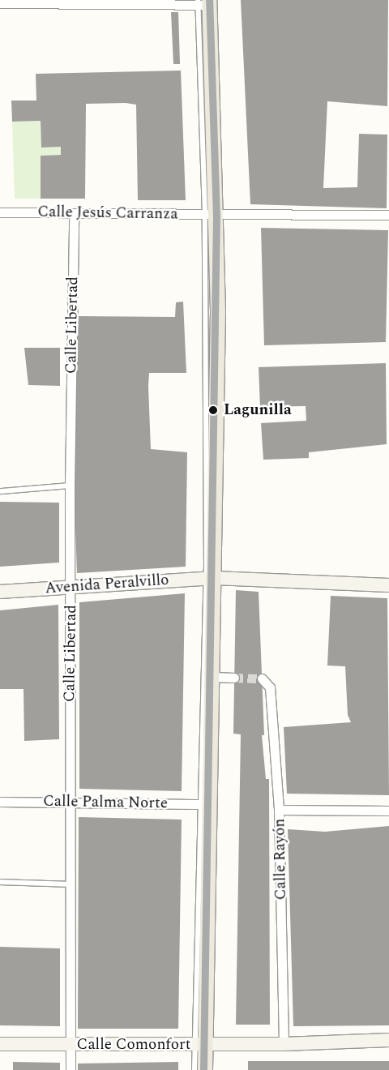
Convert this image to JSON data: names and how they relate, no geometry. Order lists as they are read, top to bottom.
{
  "streets": {
    "street": [
      "Calle Jesús Carranza",
      "Calle Libertad",
      "Avenida Peralvillo",
      "Calle Palma Norte",
      "Calle Rayón",
      "Calle Comonfort"
    ]
  },
  "crossings": [
    ["Calle Jesús Carranza", "Calle Libertad"],
    ["Calle Libertad", "Avenida Peralvillo"],
    ["Calle Libertad", "Calle Palma Norte"],
    ["Calle Libertad", "Calle Comonfort"],
    ["Calle Rayón", "Calle Comonfort"]
  ],
  "places": ["Lagunilla"]
}
